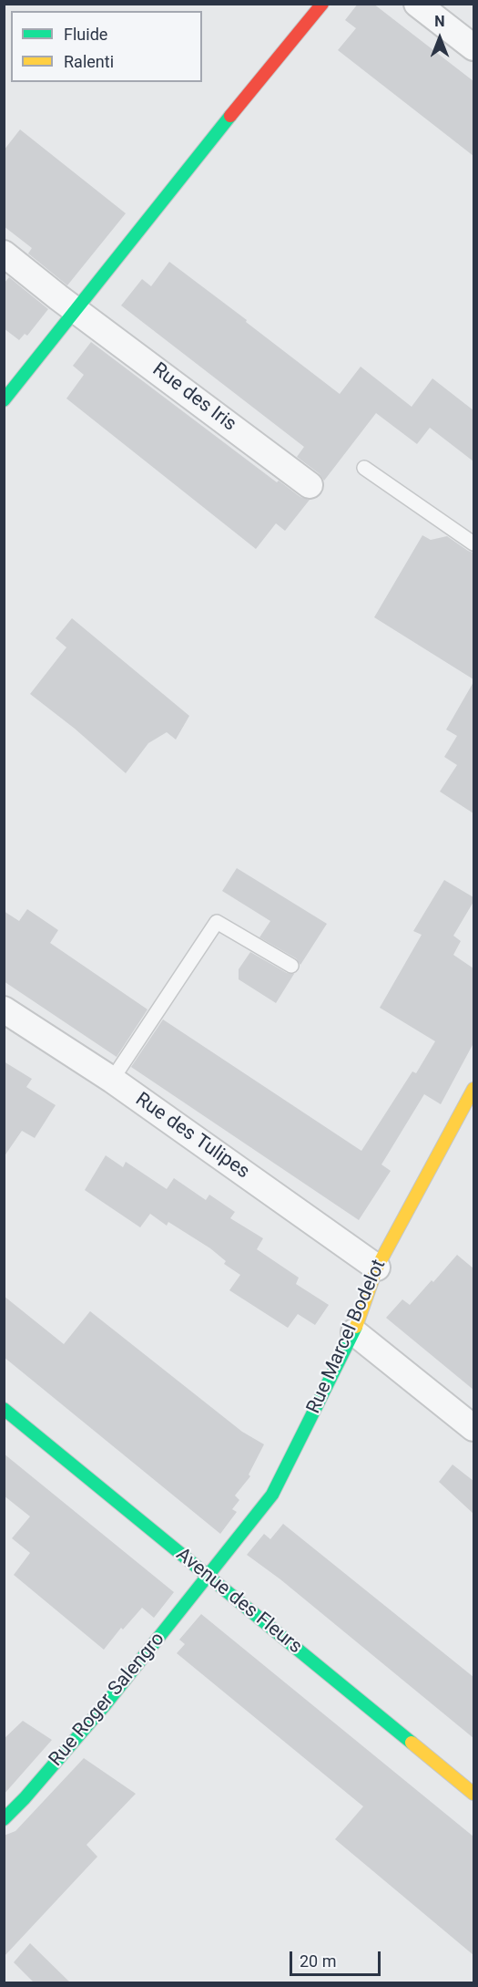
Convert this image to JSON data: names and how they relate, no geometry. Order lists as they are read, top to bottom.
{
  "streets": {
    "street": [
      "Rue des Iris",
      "Rue des Tulipes",
      "Rue Marcel Bodelot",
      "Avenue des Fleurs",
      "Rue Roger Salengro"
    ]
  },
  "crossings": [
    ["Rue des Tulipes", "Rue Marcel Bodelot"],
    ["Rue Marcel Bodelot", "Avenue des Fleurs"],
    ["Rue Marcel Bodelot", "Rue Roger Salengro"],
    ["Avenue des Fleurs", "Rue Roger Salengro"]
  ],
  "legend": ["Fluide", "Ralenti"],
  "scale_bar": "20 m",
  "north": "top"
}
